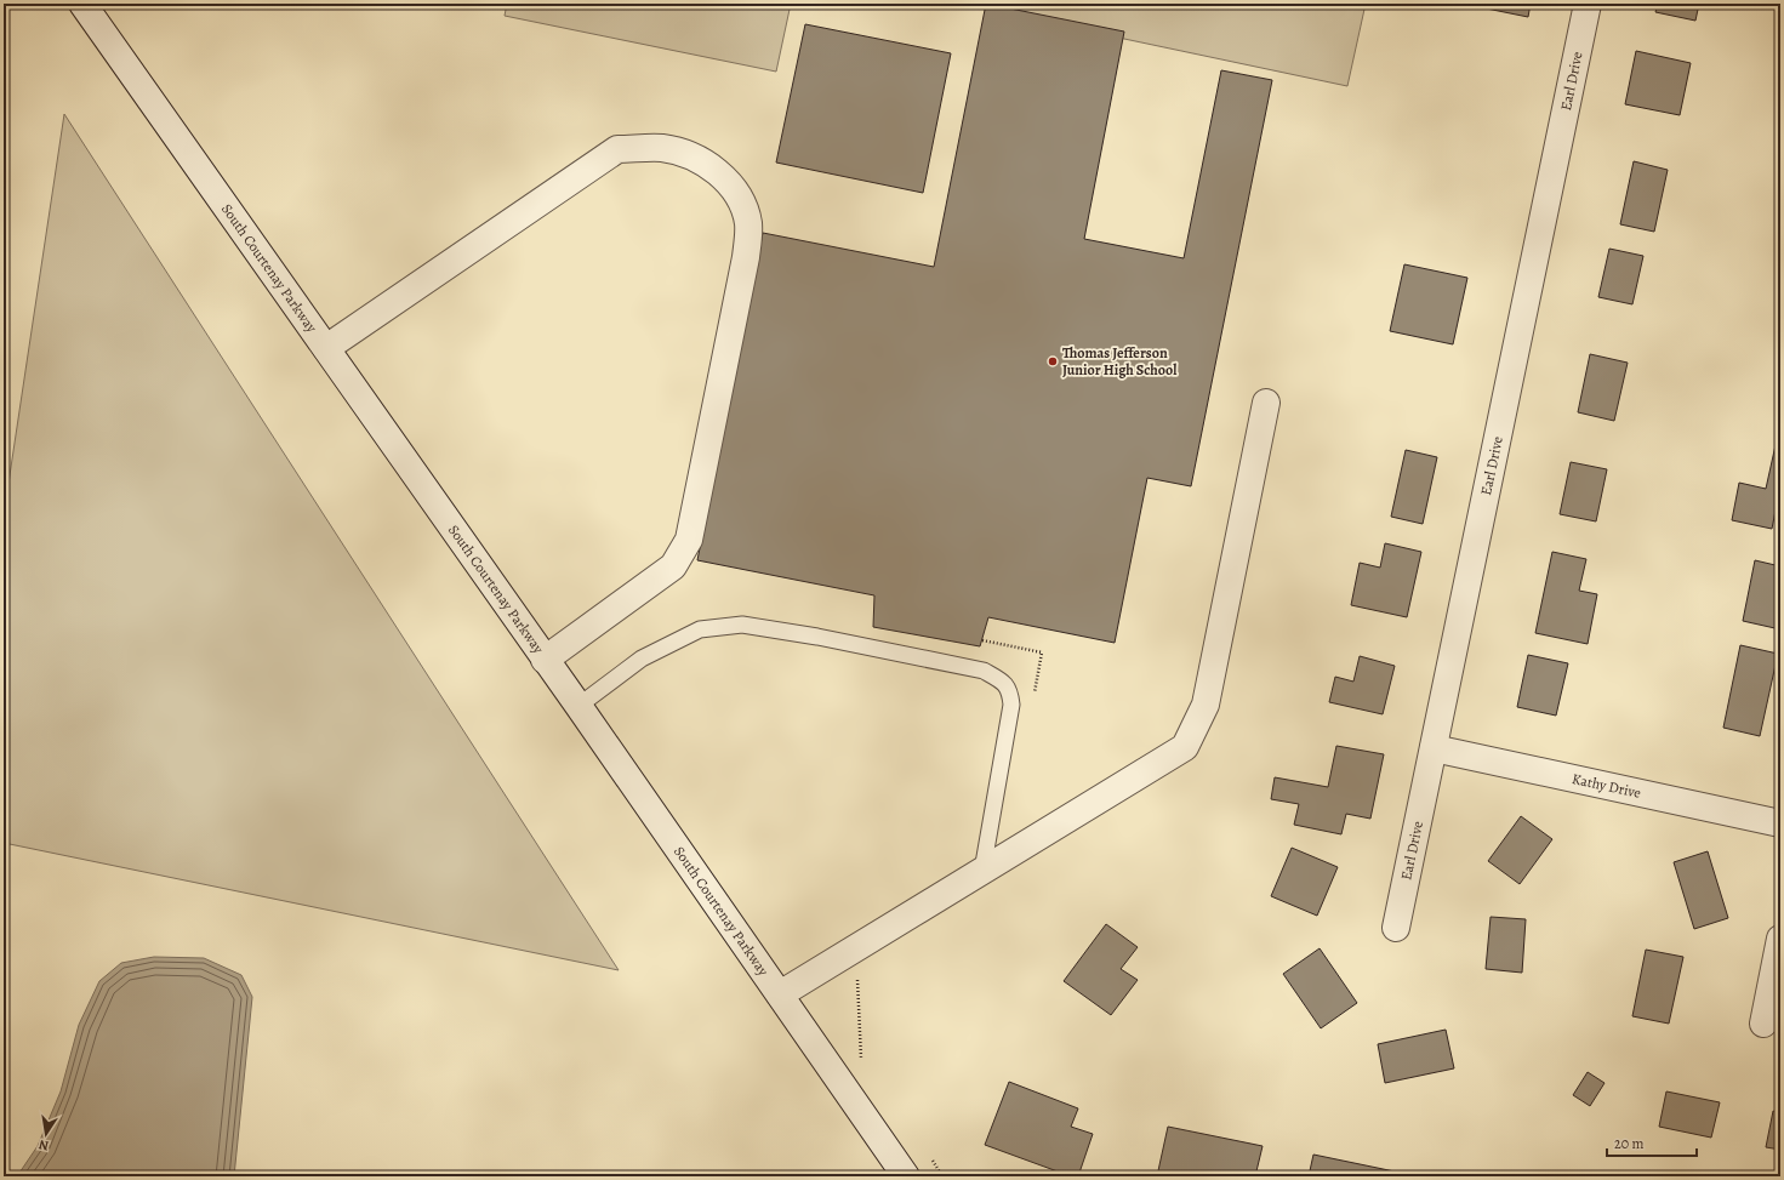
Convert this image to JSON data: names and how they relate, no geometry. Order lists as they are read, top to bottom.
{
  "streets": {
    "street": ["Earl Drive", "South Courtenay Parkway", "Kathy Drive"]
  },
  "crossings": [
    ["Earl Drive", "Kathy Drive"]
  ],
  "places": ["Thomas Jefferson Junior High School"],
  "scale_bar": "20 m",
  "north": "bottom"
}
